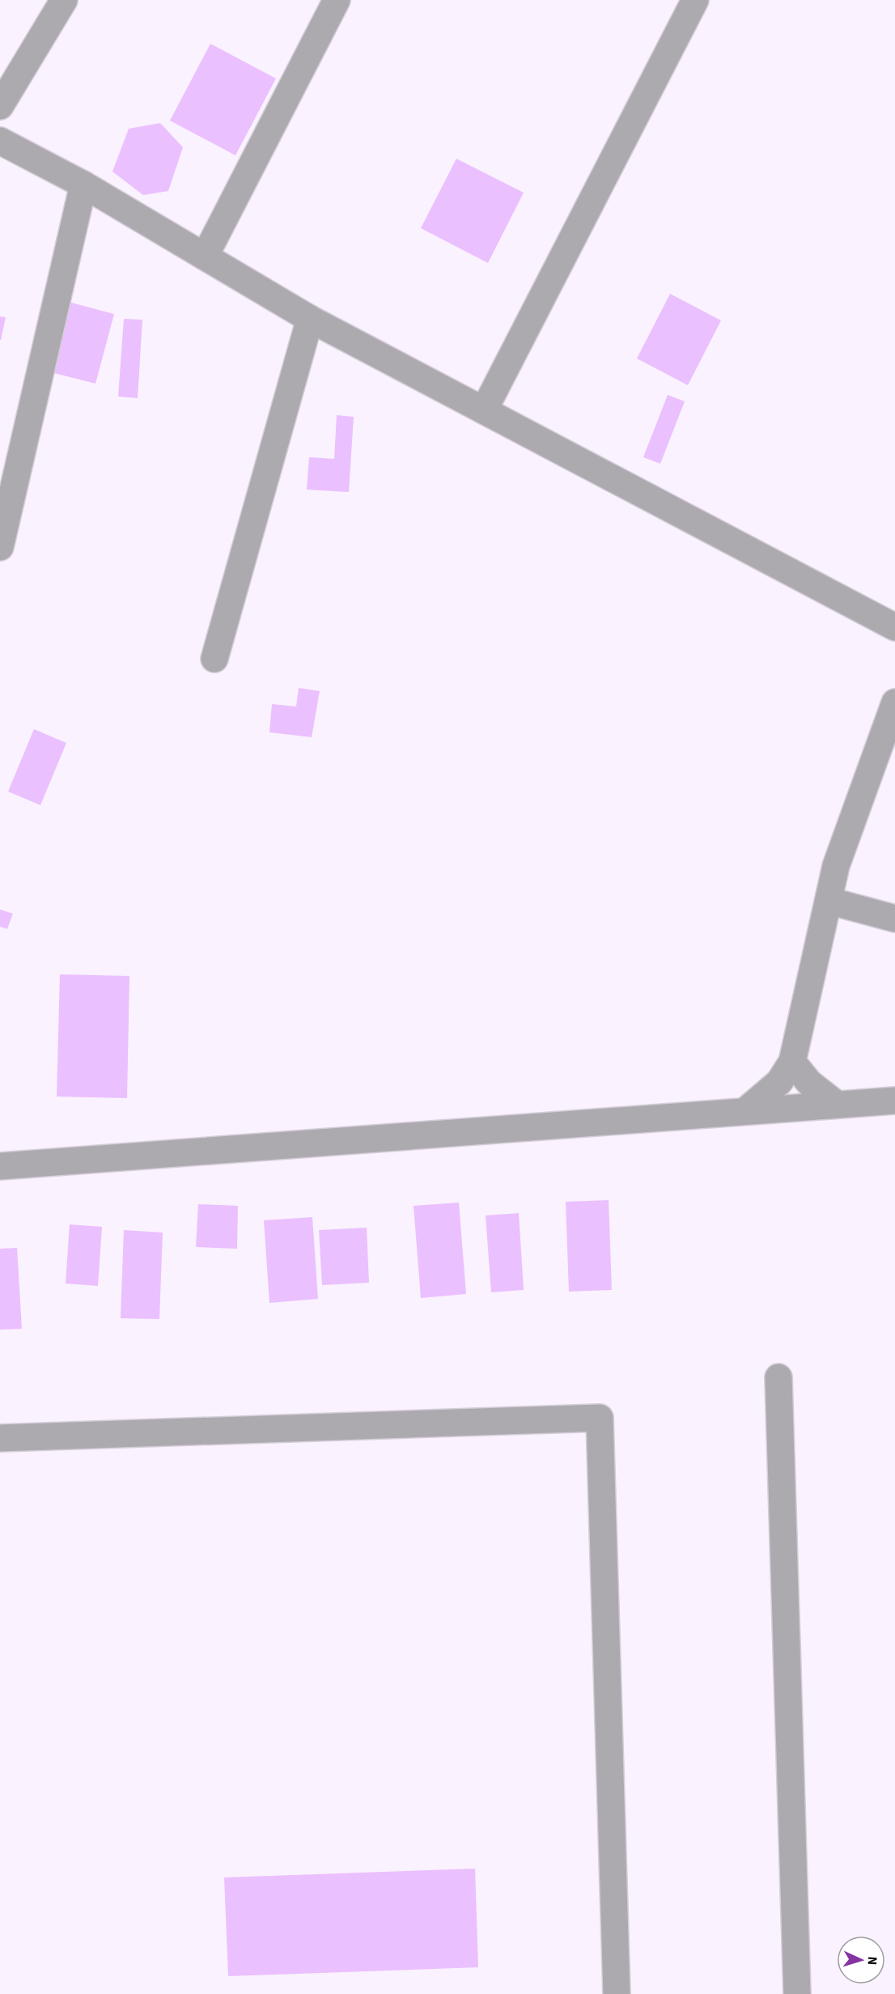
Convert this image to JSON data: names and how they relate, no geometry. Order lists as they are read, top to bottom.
{
  "north": "right"
}
